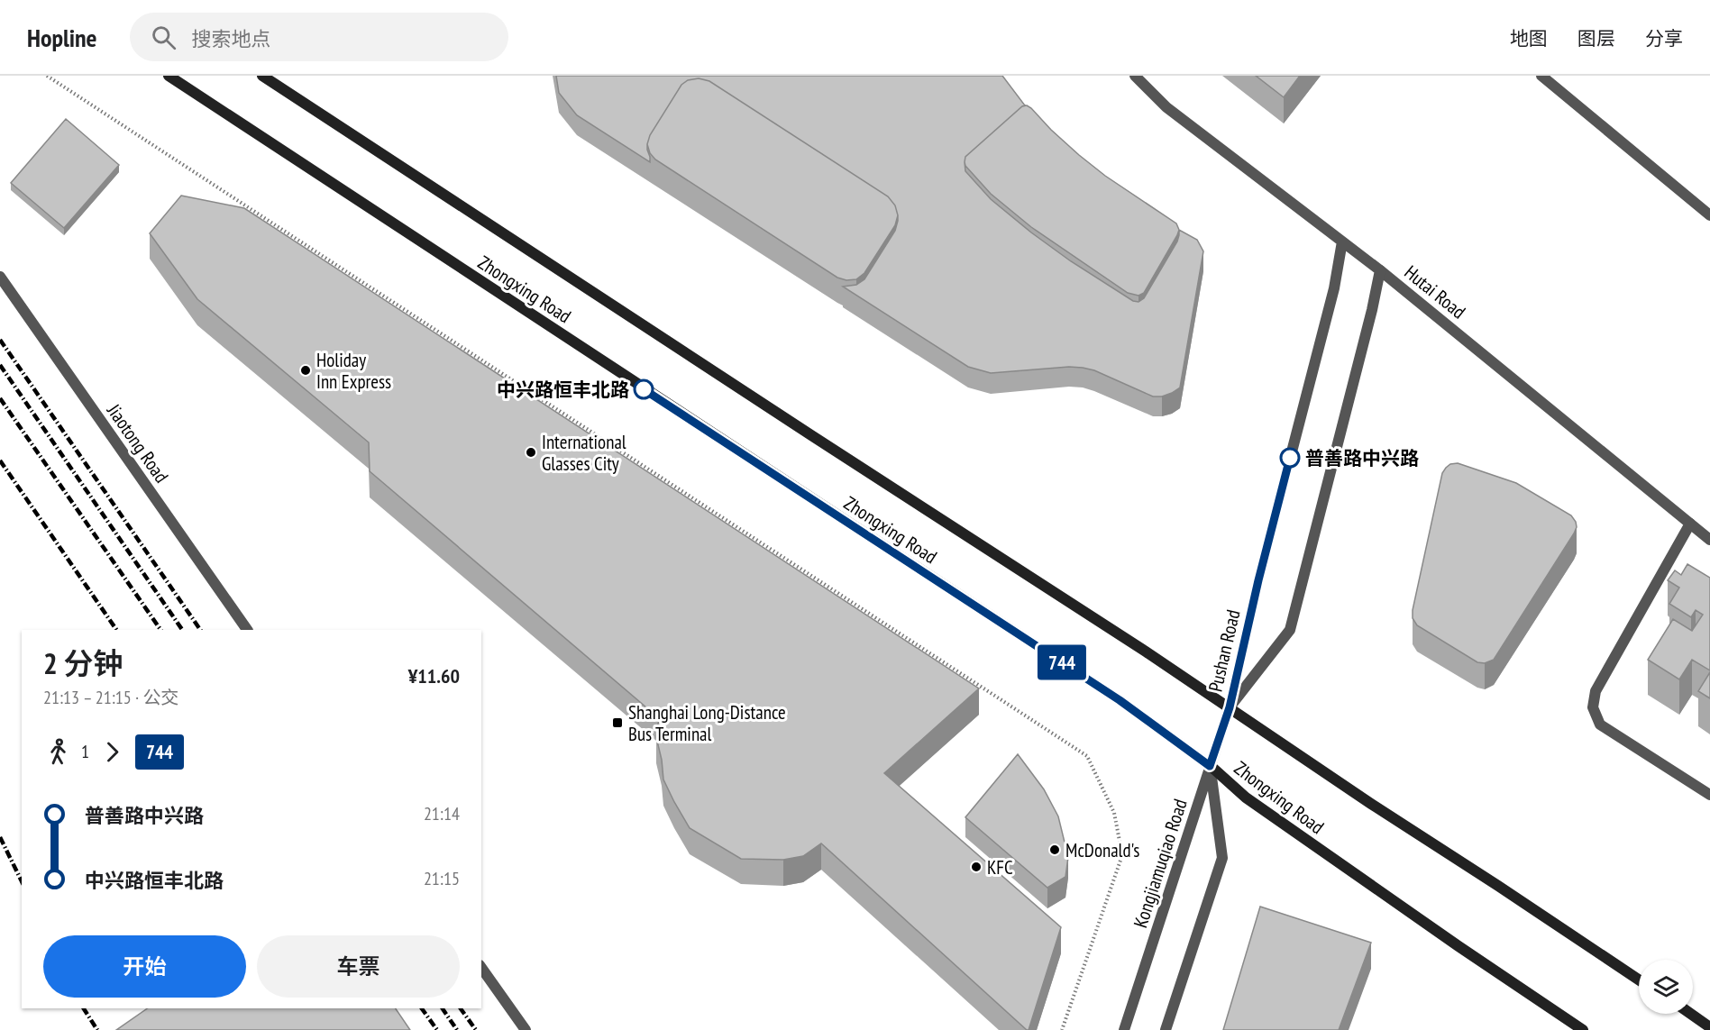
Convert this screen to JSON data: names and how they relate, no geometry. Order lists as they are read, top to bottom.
{
  "streets": {
    "main road": ["Zhongxing Road"],
    "street": [
      "Hutai Road",
      "Jiaotong Road",
      "Pushan Road",
      "Kongjiamuqiao Road"
    ]
  },
  "crossings": [
    ["Zhongxing Road", "Pushan Road"],
    ["Zhongxing Road", "Kongjiamuqiao Road"],
    ["Hutai Road", "Pushan Road"],
    ["Pushan Road", "Kongjiamuqiao Road"]
  ],
  "places": {
    "other": [
      "Holiday Inn Express",
      "中兴路恒丰北路",
      "International Glasses City",
      "普善路中兴路",
      "McDonald's",
      "KFC"
    ],
    "transit": ["Shanghai Long-Distance Bus Terminal"]
  },
  "lines": ["bus line 744"],
  "page": {
    "header": "Hopline",
    "search": "搜索地点",
    "nav": ["地图", "图层", "分享"],
    "on_map": "744",
    "heading": ["2 分钟", "21:13 – 21:15 · 公交", "¥11.60"],
    "legs": ["1", "744"],
    "list": [
      {
        "name": "普善路中兴路",
        "value": "21:14"
      },
      {
        "name": "中兴路恒丰北路",
        "value": "21:15"
      }
    ],
    "buttons": ["开始", "车票"]
  }
}
